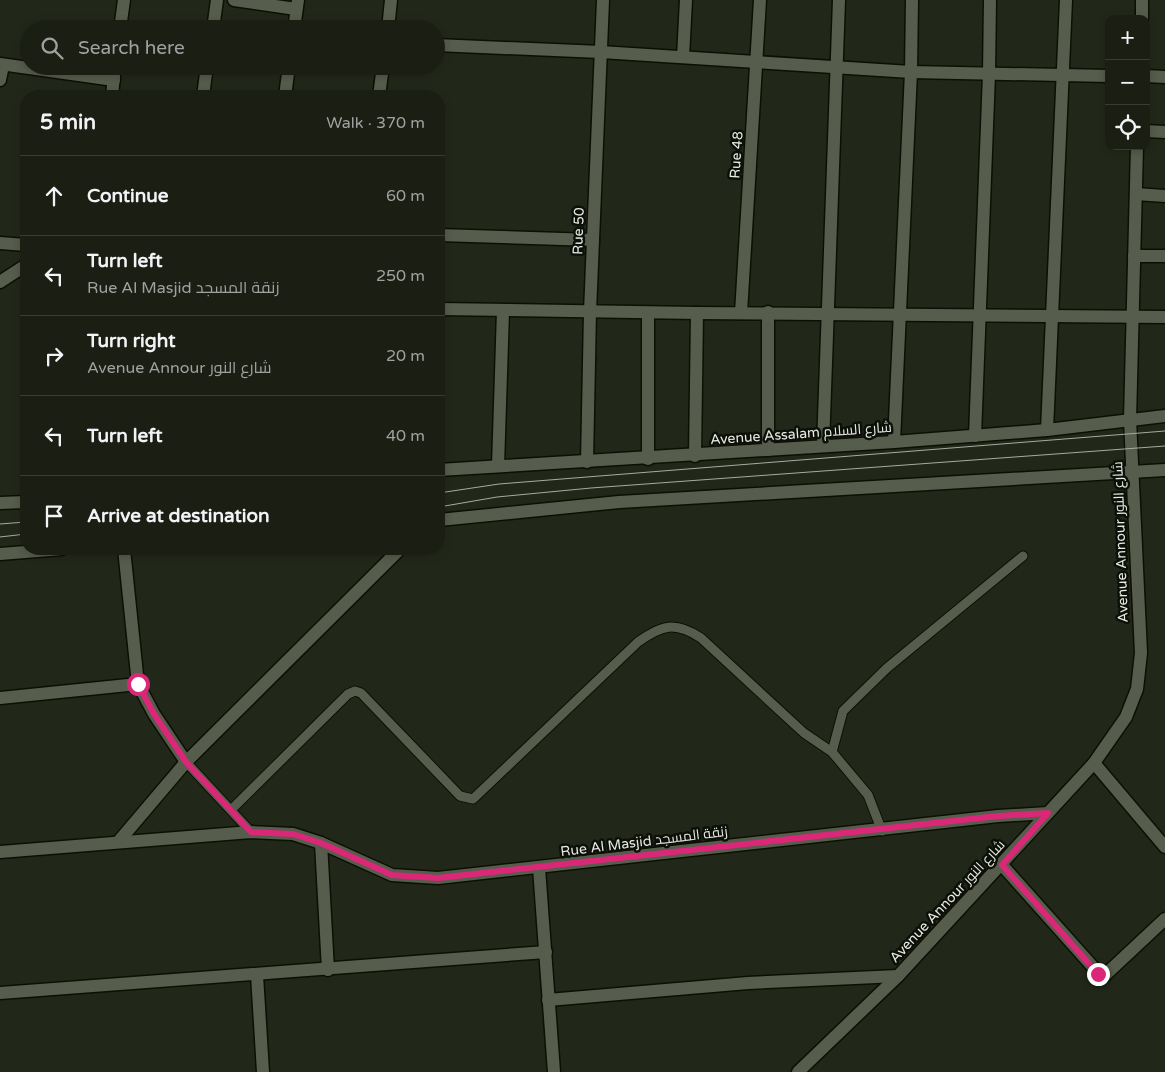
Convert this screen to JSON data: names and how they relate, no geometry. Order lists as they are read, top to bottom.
{
  "streets": {
    "street": [
      "Rue 48",
      "Rue 50",
      "Avenue Assalam شارع السلام",
      "Avenue Annour شارع النور",
      "Rue Al Masjid زنقة المسجد"
    ]
  },
  "crossings": [
    ["Rue 50", "Avenue Assalam شارع السلام"],
    ["Avenue Assalam شارع السلام", "Avenue Annour شارع النور"],
    ["Avenue Annour شارع النور", "Rue Al Masjid زنقة المسجد"]
  ],
  "page": {
    "map_buttons": ["+", "−"],
    "search": "Search here",
    "heading": ["5 min", "Walk · 370 m"],
    "list": [
      ["Continue", "60 m"],
      ["Turn left", "Rue Al Masjid زنقة المسجد", "250 m"],
      ["Turn right", "Avenue Annour شارع النور", "20 m"],
      ["Turn left", "40 m"],
      "Arrive at destination"
    ]
  }
}
